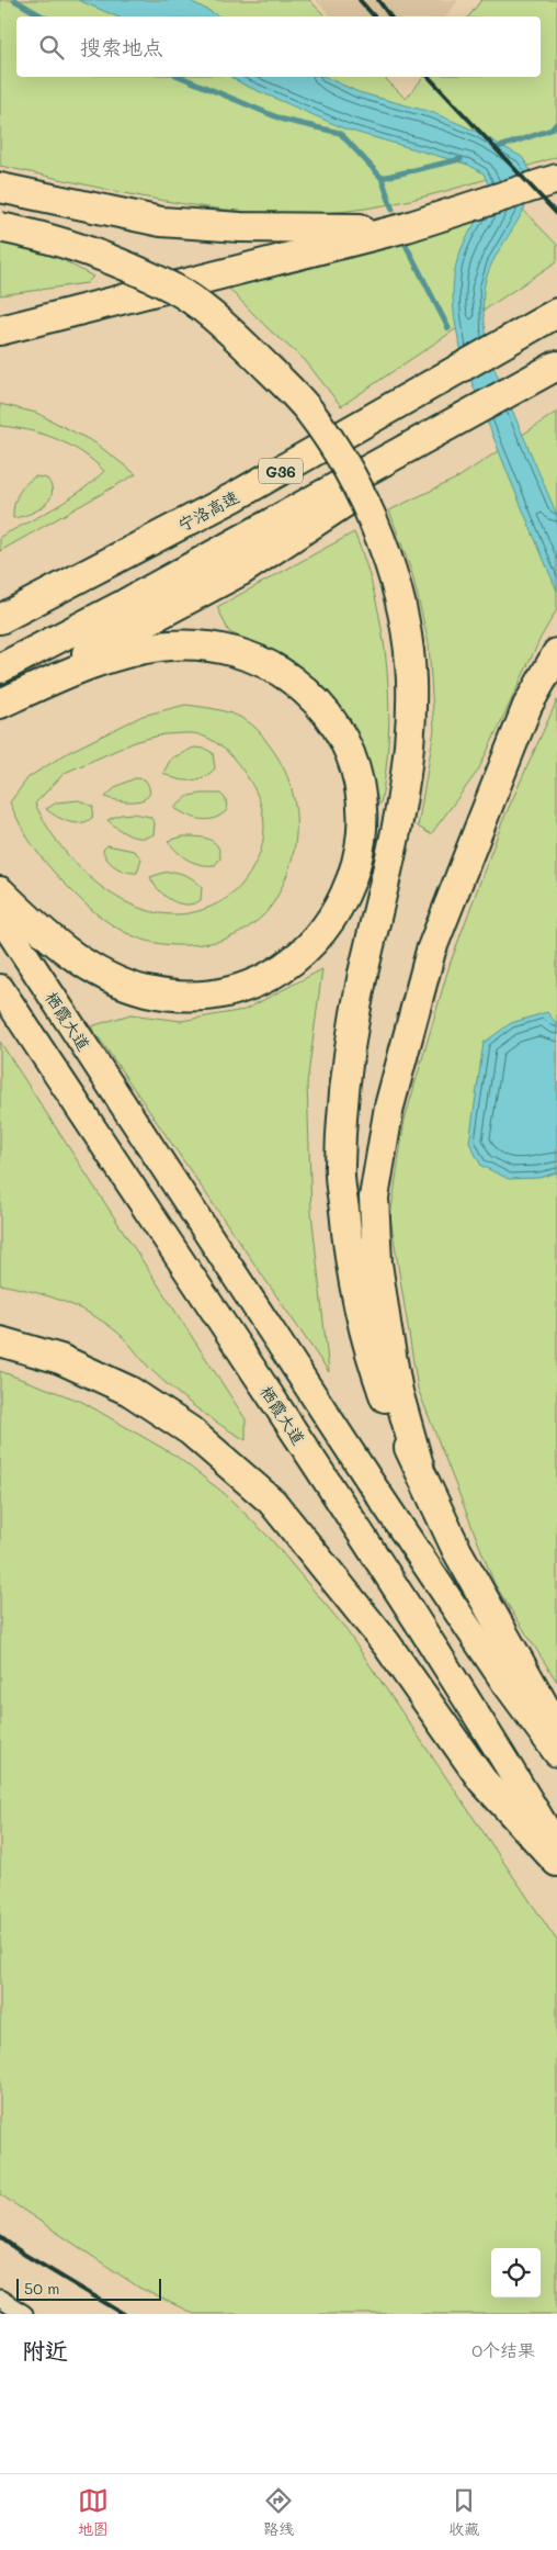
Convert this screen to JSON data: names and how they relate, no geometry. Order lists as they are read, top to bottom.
{
  "streets": {
    "highway": ["G36", "宁洛高速", "栖霞大道"]
  },
  "scale_bar": "50 m",
  "page": {
    "search": "搜索地点",
    "scale": "50 m",
    "heading": ["附近", "0个结果"],
    "nav": ["地图", "路线", "收藏"]
  }
}
